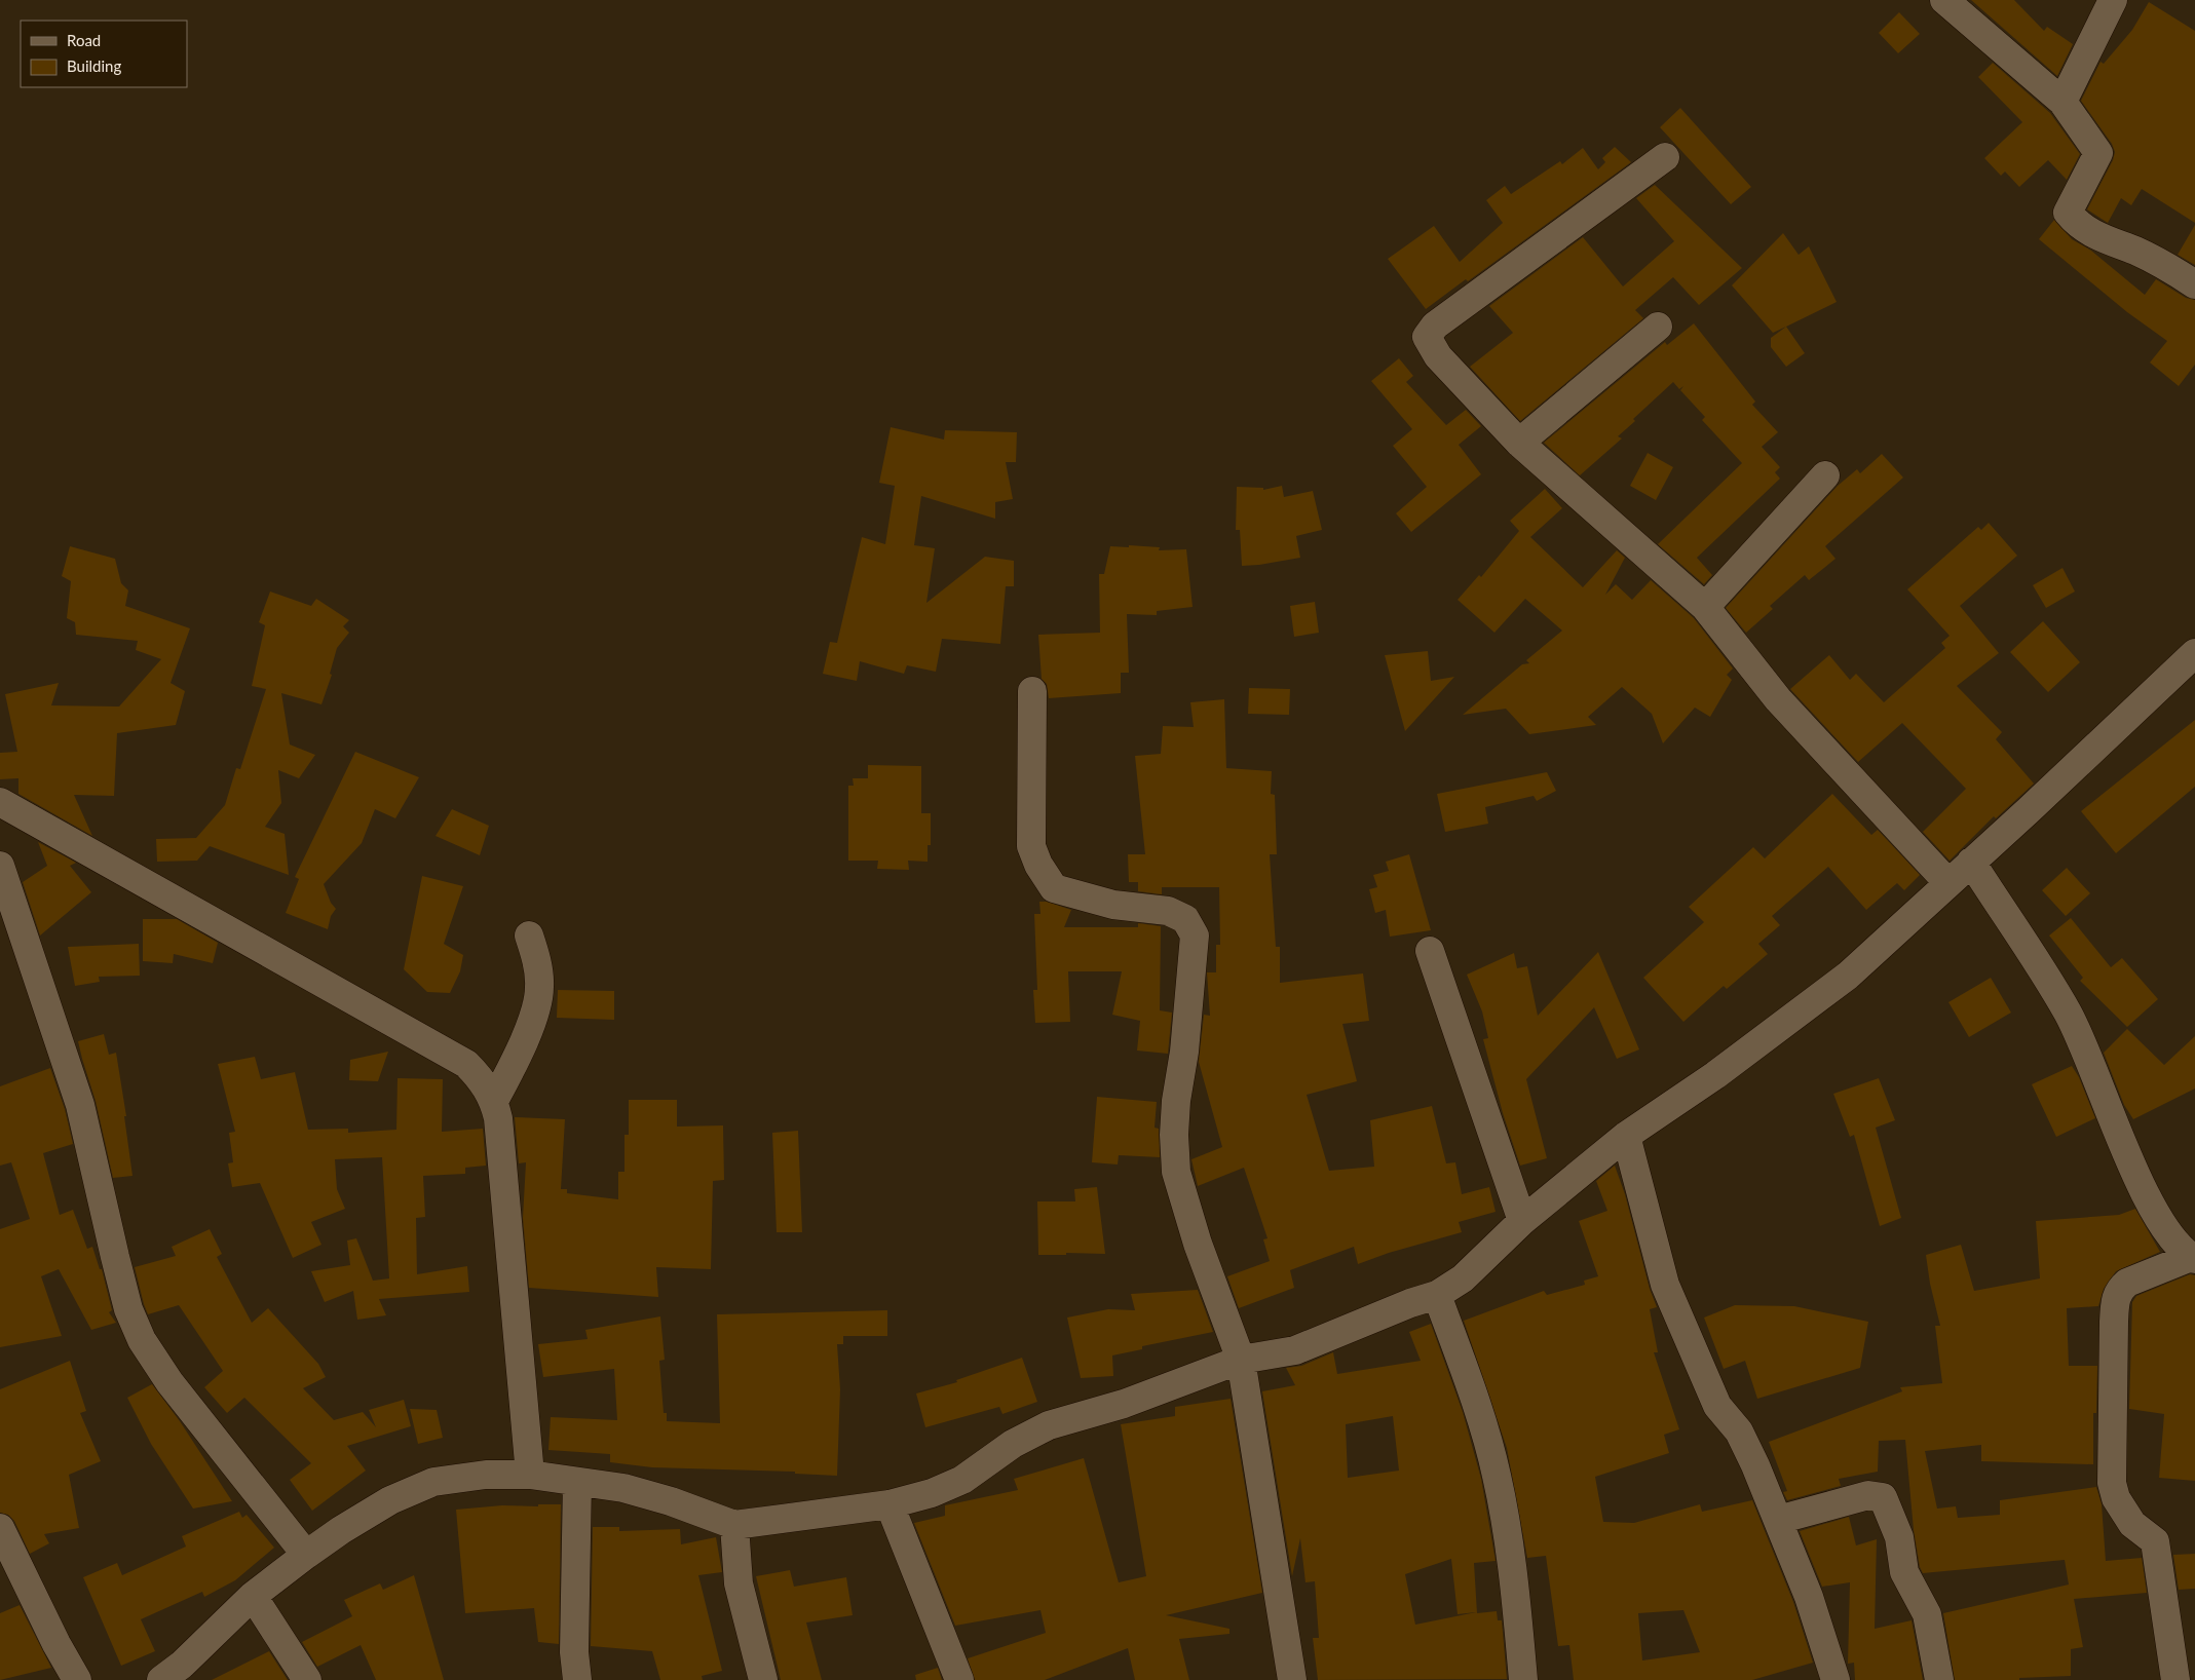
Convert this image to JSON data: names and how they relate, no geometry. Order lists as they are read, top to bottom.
{
  "legend": ["Road", "Building"]
}
